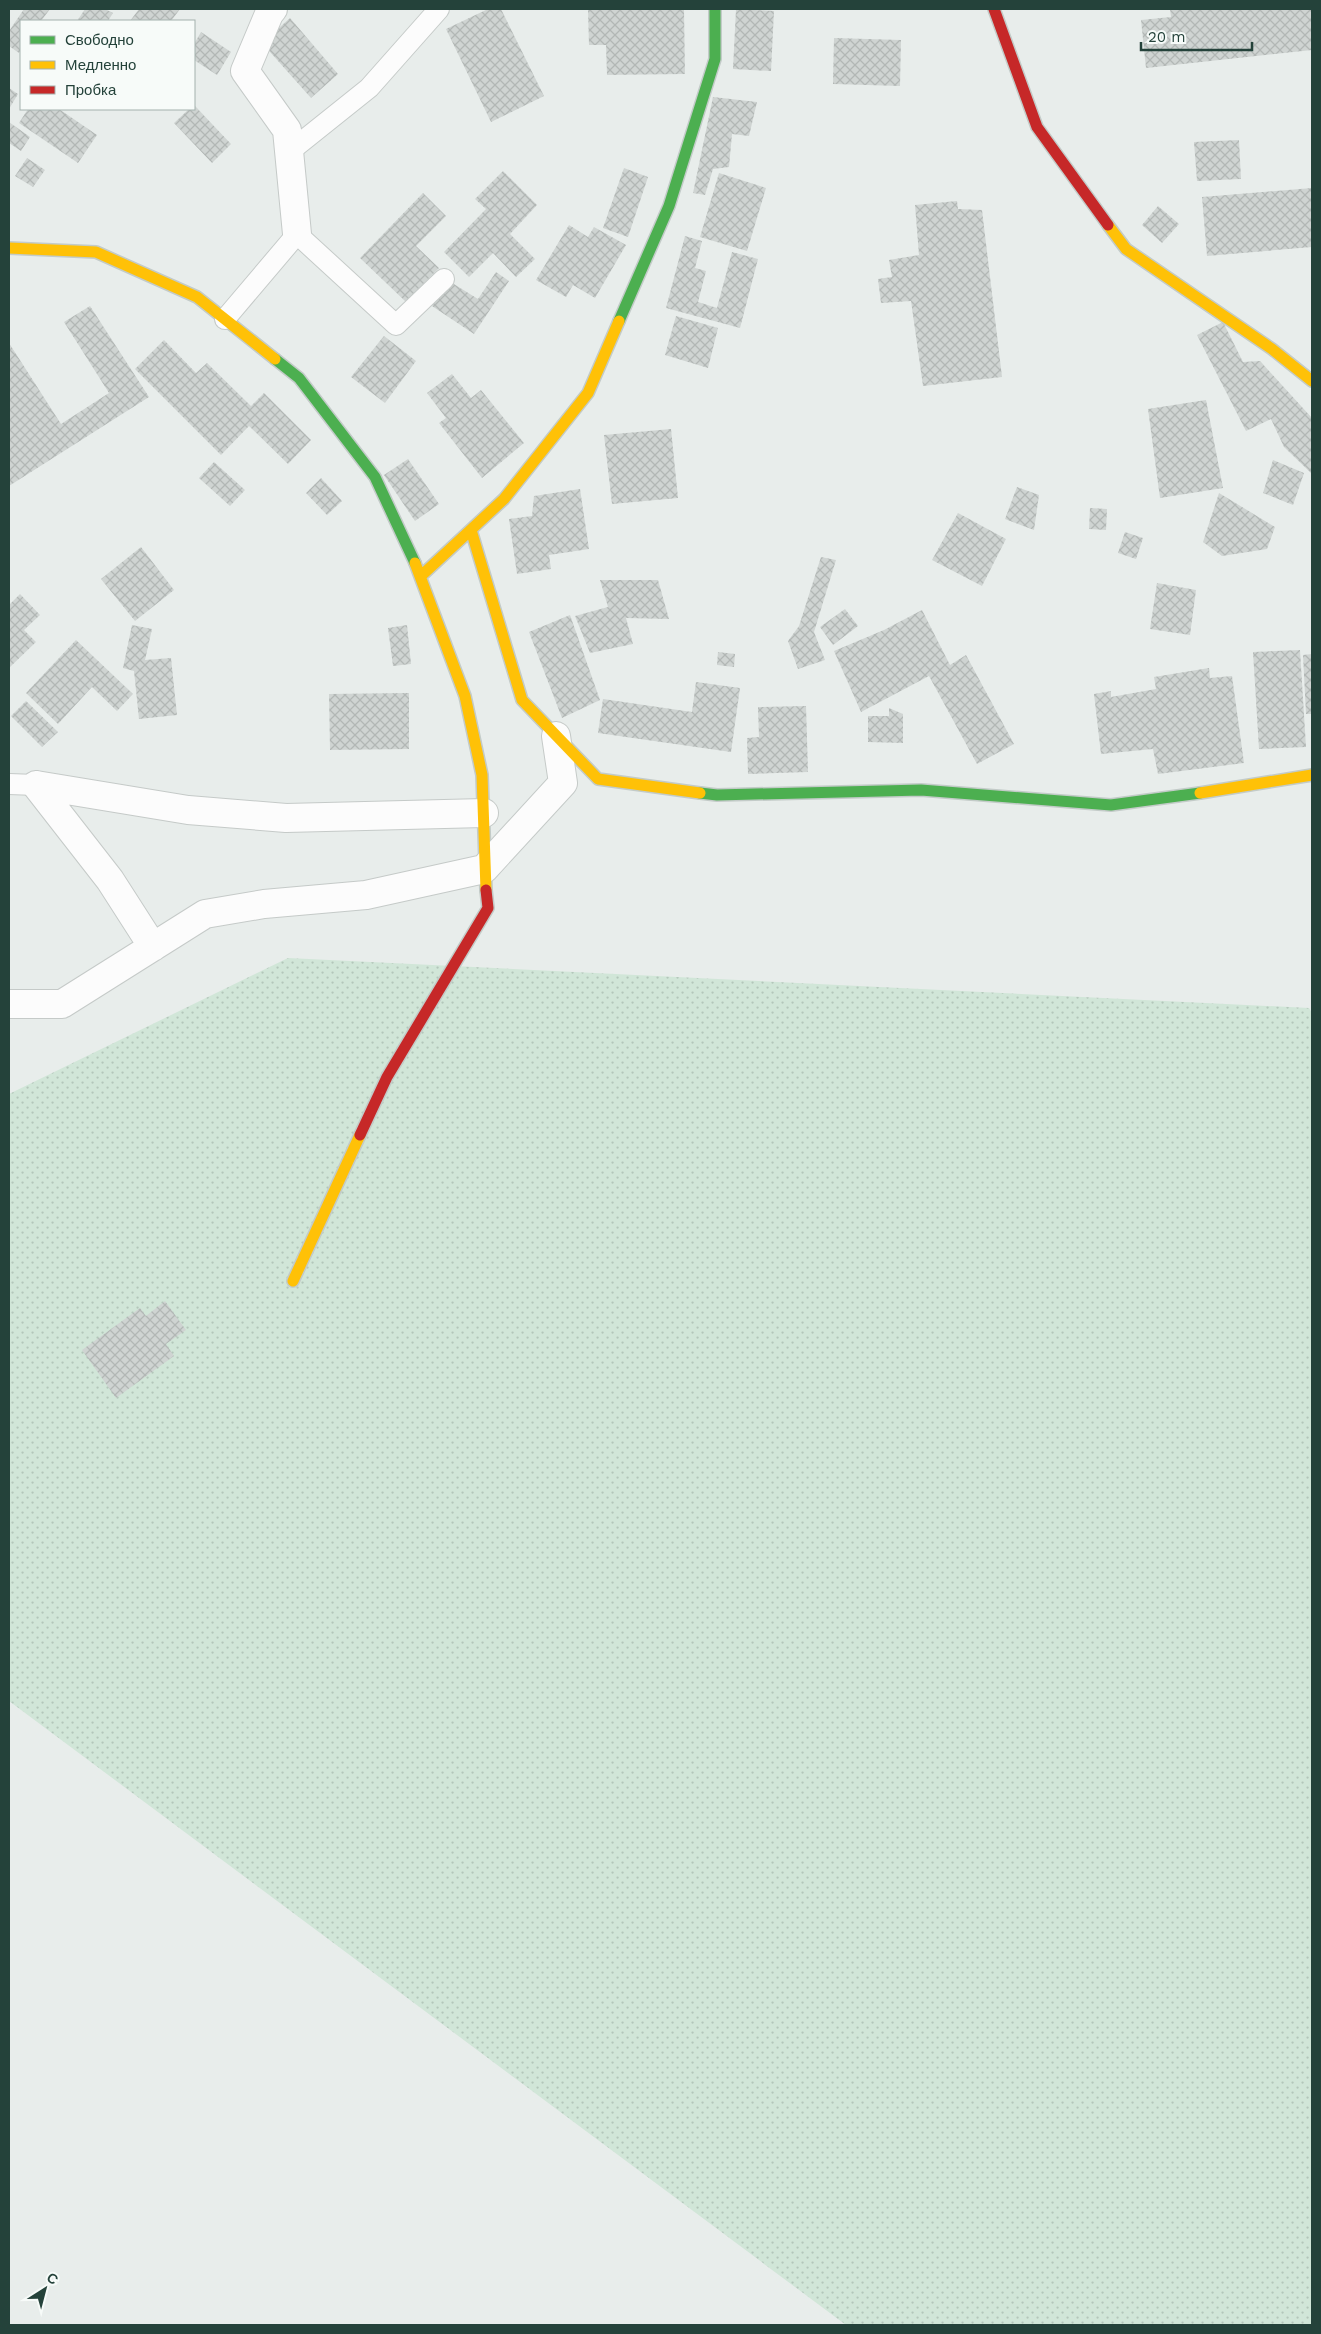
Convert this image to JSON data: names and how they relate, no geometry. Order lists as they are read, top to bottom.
{
  "legend": ["Свободно", "Медленно", "Пробка"],
  "scale_bar": "20 m",
  "north": "top right"
}
